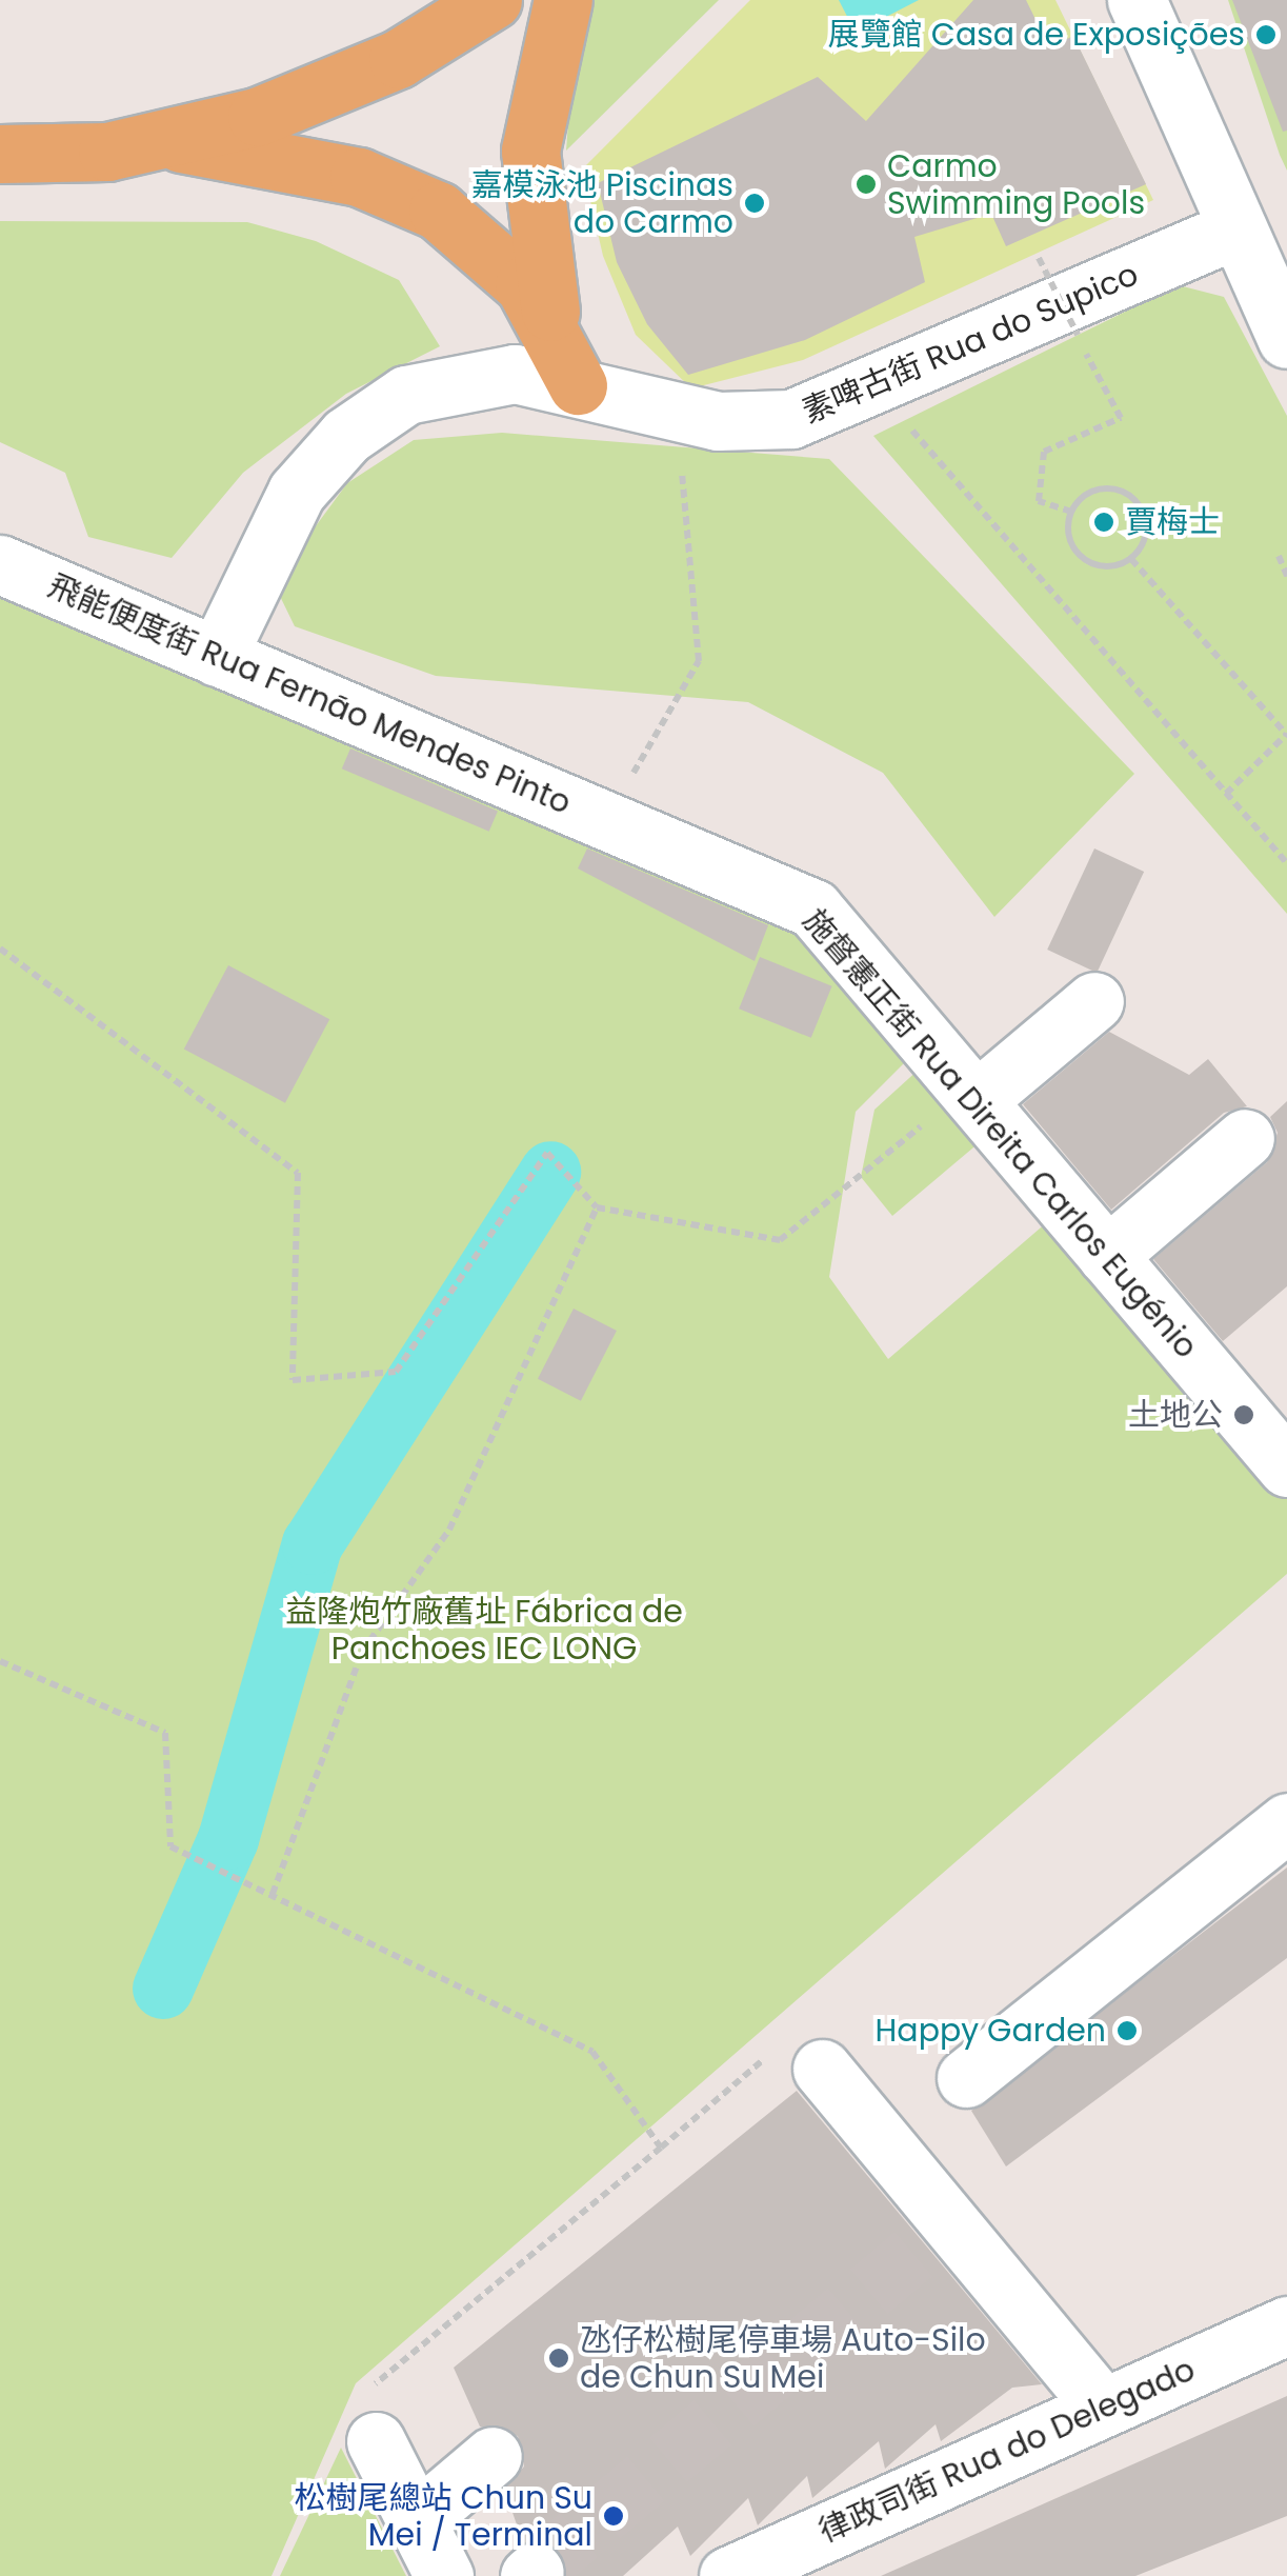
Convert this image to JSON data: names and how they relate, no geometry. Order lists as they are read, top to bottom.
{
  "streets": {
    "street": [
      "素啤古街 Rua do Supico",
      "飛能便度街 Rua Fernão Mendes Pinto",
      "施督憲正街 Rua Direita Carlos Eugénio",
      "律政司街 Rua do Delegado"
    ]
  },
  "crossings": [
    ["素啤古街 Rua do Supico", "飛能便度街 Rua Fernão Mendes Pinto"],
    ["飛能便度街 Rua Fernão Mendes Pinto", "施督憲正街 Rua Direita Carlos Eugénio"]
  ],
  "parks": ["益隆炮竹廠舊址 Fábrica de Panchoes IEC LONG"],
  "places": [
    "展覽館 Casa de Exposições",
    "Carmo Swimming Pools",
    "嘉模泳池 Piscinas do Carmo",
    "賈梅士",
    "土地公",
    "Happy Garden",
    "氹仔松樹尾停車場 Auto-Silo de Chun Su Mei",
    "松樹尾總站 Chun Su Mei / Terminal"
  ]
}
